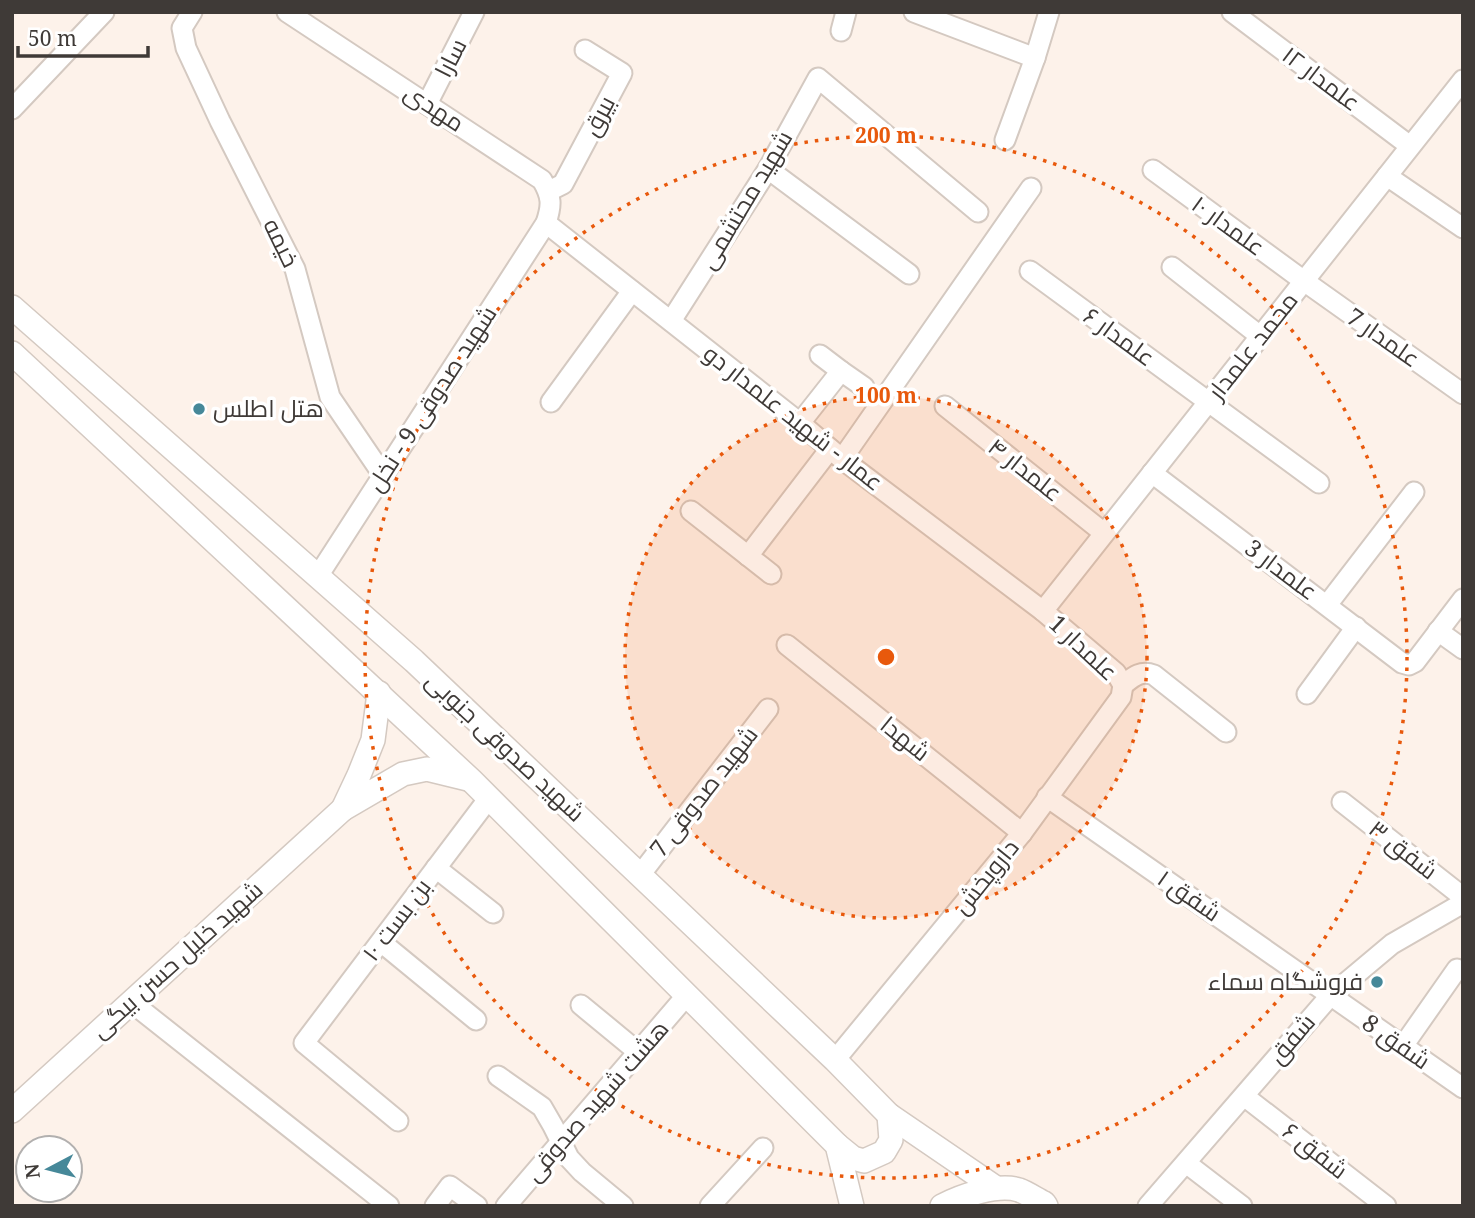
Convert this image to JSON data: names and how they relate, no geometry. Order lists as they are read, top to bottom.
{
  "streets": {
    "main road": ["شهید صدوقی جنوبی", "شهید خلیل حسن بیگی"],
    "street": [
      "سارا",
      "علمدار ۱۲",
      "مهدی",
      "بیرق",
      "شهید محتشمی",
      "علمدار ۱۰",
      "خیمه",
      "علمدار ۶",
      "علمدار 7",
      "محمد علمدار",
      "شهید صدوقی 9 - نخل",
      "عمار - شهید علمدار دو",
      "علمدار ۴",
      "علمدار 3",
      "علمدار 1",
      "شهدا",
      "شهید صدوقی 7",
      "شفق ۳",
      "داروپخش",
      "شفق ۱",
      "بن بست ۱۰",
      "شفق",
      "شفق 8",
      "هشت شهید صدوقی",
      "شفق ۶"
    ]
  },
  "crossings": [
    ["سارا", "مهدی"],
    ["علمدار ۱۲", "محمد علمدار"],
    ["مهدی", "بیرق"],
    ["شهید محتشمی", "عمار - شهید علمدار دو"],
    ["علمدار ۱۰", "علمدار 7"],
    ["علمدار ۱۰", "محمد علمدار"],
    ["خیمه", "شهید صدوقی 9 - نخل"],
    ["علمدار ۶", "محمد علمدار"],
    ["علمدار 7", "محمد علمدار"],
    ["محمد علمدار", "عمار - شهید علمدار دو"],
    ["محمد علمدار", "علمدار ۴"],
    ["محمد علمدار", "علمدار 3"],
    ["محمد علمدار", "علمدار 1"],
    ["شهید صدوقی 9 - نخل", "عمار - شهید علمدار دو"],
    ["شهید صدوقی 9 - نخل", "شهید صدوقی جنوبی"],
    ["عمار - شهید علمدار دو", "علمدار 1"],
    ["علمدار 1", "داروپخش"],
    ["شهدا", "داروپخش"],
    ["شهید صدوقی جنوبی", "شهید صدوقی 7"],
    ["شهید صدوقی جنوبی", "داروپخش"],
    ["شهید صدوقی جنوبی", "بن بست ۱۰"],
    ["شهید صدوقی جنوبی", "هشت شهید صدوقی"],
    ["داروپخش", "شفق ۱"],
    ["شفق ۱", "شفق"],
    ["شفق ۱", "شفق 8"],
    ["شفق", "شفق 8"],
    ["شفق", "شفق ۶"]
  ],
  "places": ["هتل اطلس", "فروشگاه سماء"],
  "scale_bar": "50 m",
  "north": "left",
  "rings": ["200 m", "100 m"]
}
